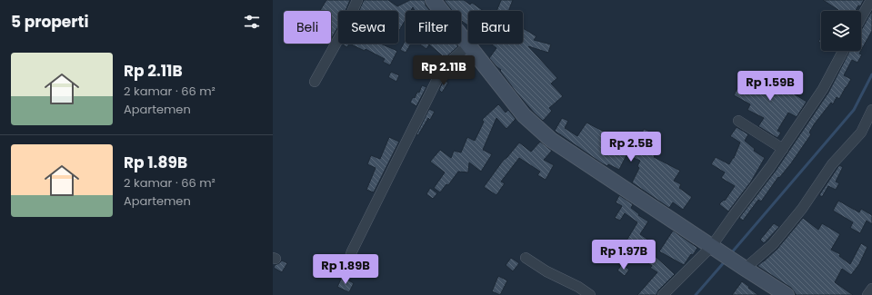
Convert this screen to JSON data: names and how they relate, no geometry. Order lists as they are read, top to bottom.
{
  "page": {
    "heading": "5 properti",
    "chip": [
      "Beli",
      "Sewa",
      "Filter",
      "Baru"
    ],
    "list": [
      {
        "name": "Rp 2.11B",
        "note": "2 kamar · 66 m² · Apartemen"
      },
      {
        "name": "Rp 1.89B",
        "note": "2 kamar · 66 m² · Apartemen"
      }
    ],
    "price": [
      "Rp 2.11B",
      "Rp 1.59B",
      "Rp 2.5B",
      "Rp 1.97B",
      "Rp 1.89B"
    ]
  }
}
